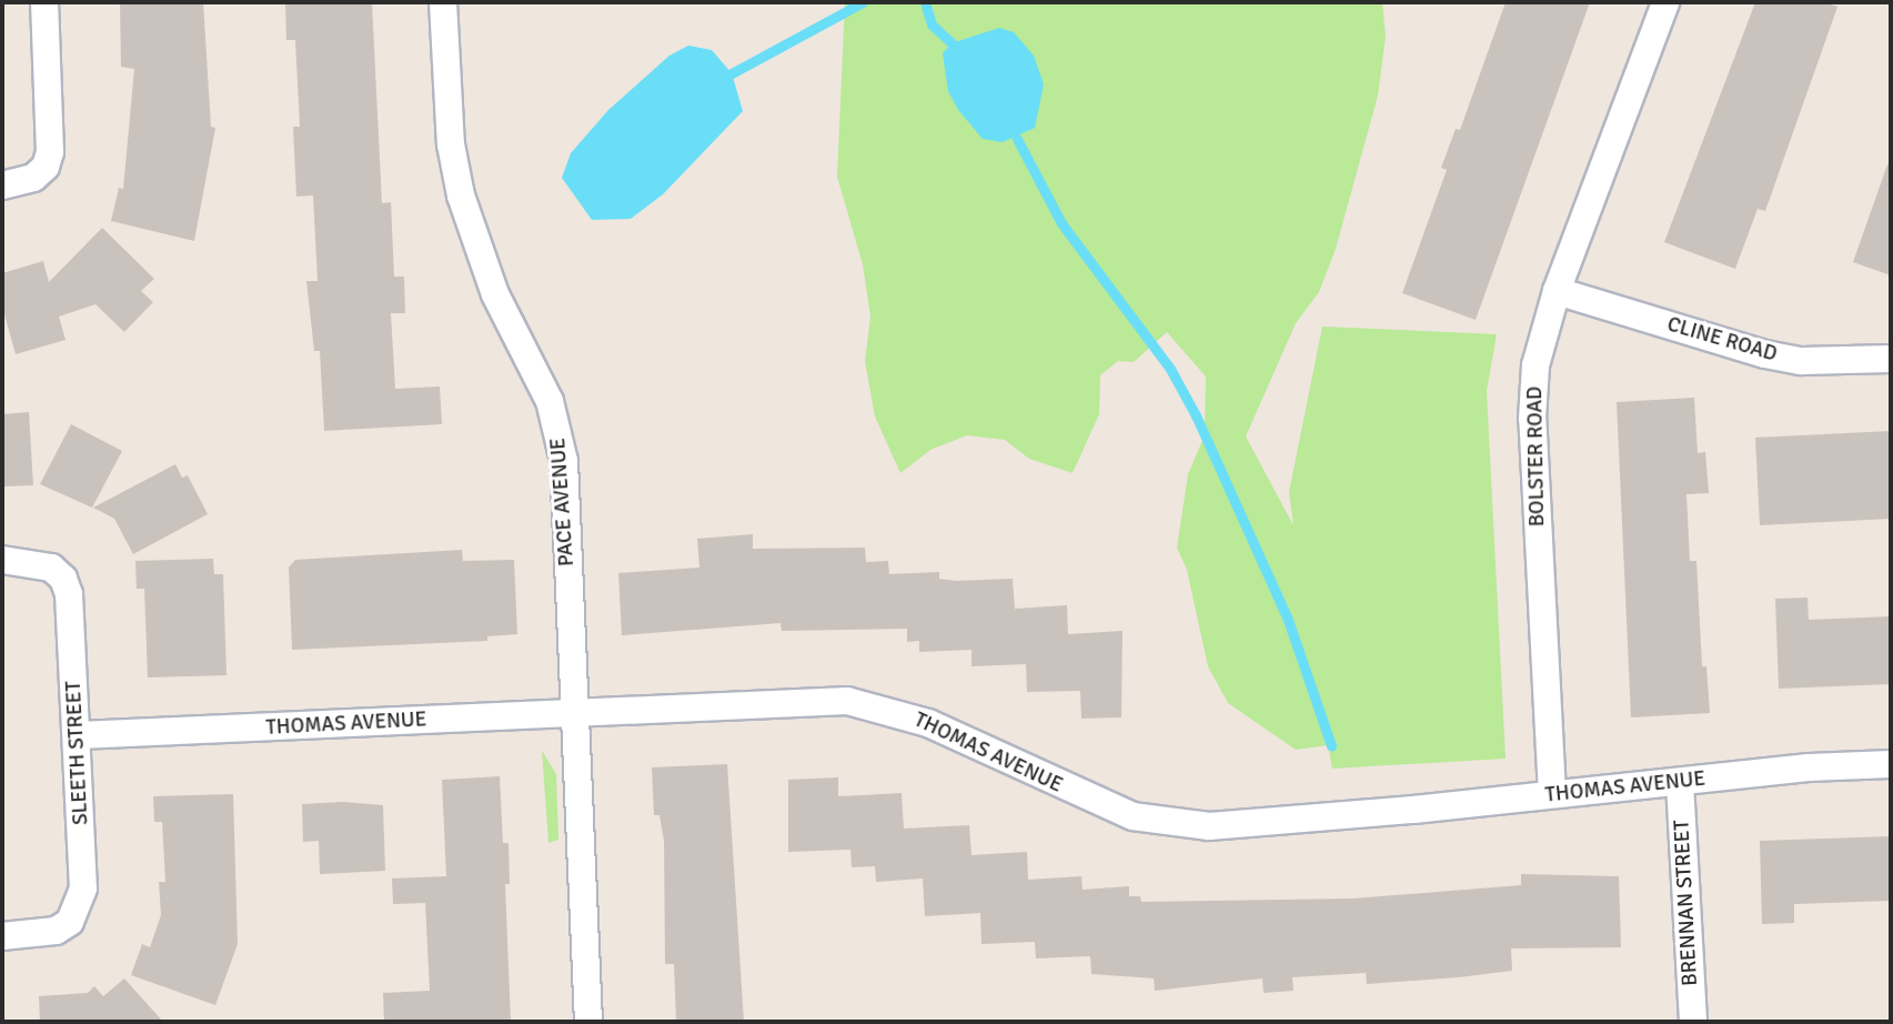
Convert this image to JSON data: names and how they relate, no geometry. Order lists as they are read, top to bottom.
{
  "streets": {
    "street": [
      "CLINE ROAD",
      "BOLSTER ROAD",
      "PACE AVENUE",
      "THOMAS AVENUE",
      "SLEETH STREET",
      "BRENNAN STREET"
    ]
  },
  "crossings": [
    ["CLINE ROAD", "BOLSTER ROAD"],
    ["BOLSTER ROAD", "THOMAS AVENUE"],
    ["PACE AVENUE", "THOMAS AVENUE"],
    ["THOMAS AVENUE", "SLEETH STREET"],
    ["THOMAS AVENUE", "BRENNAN STREET"]
  ]
}
